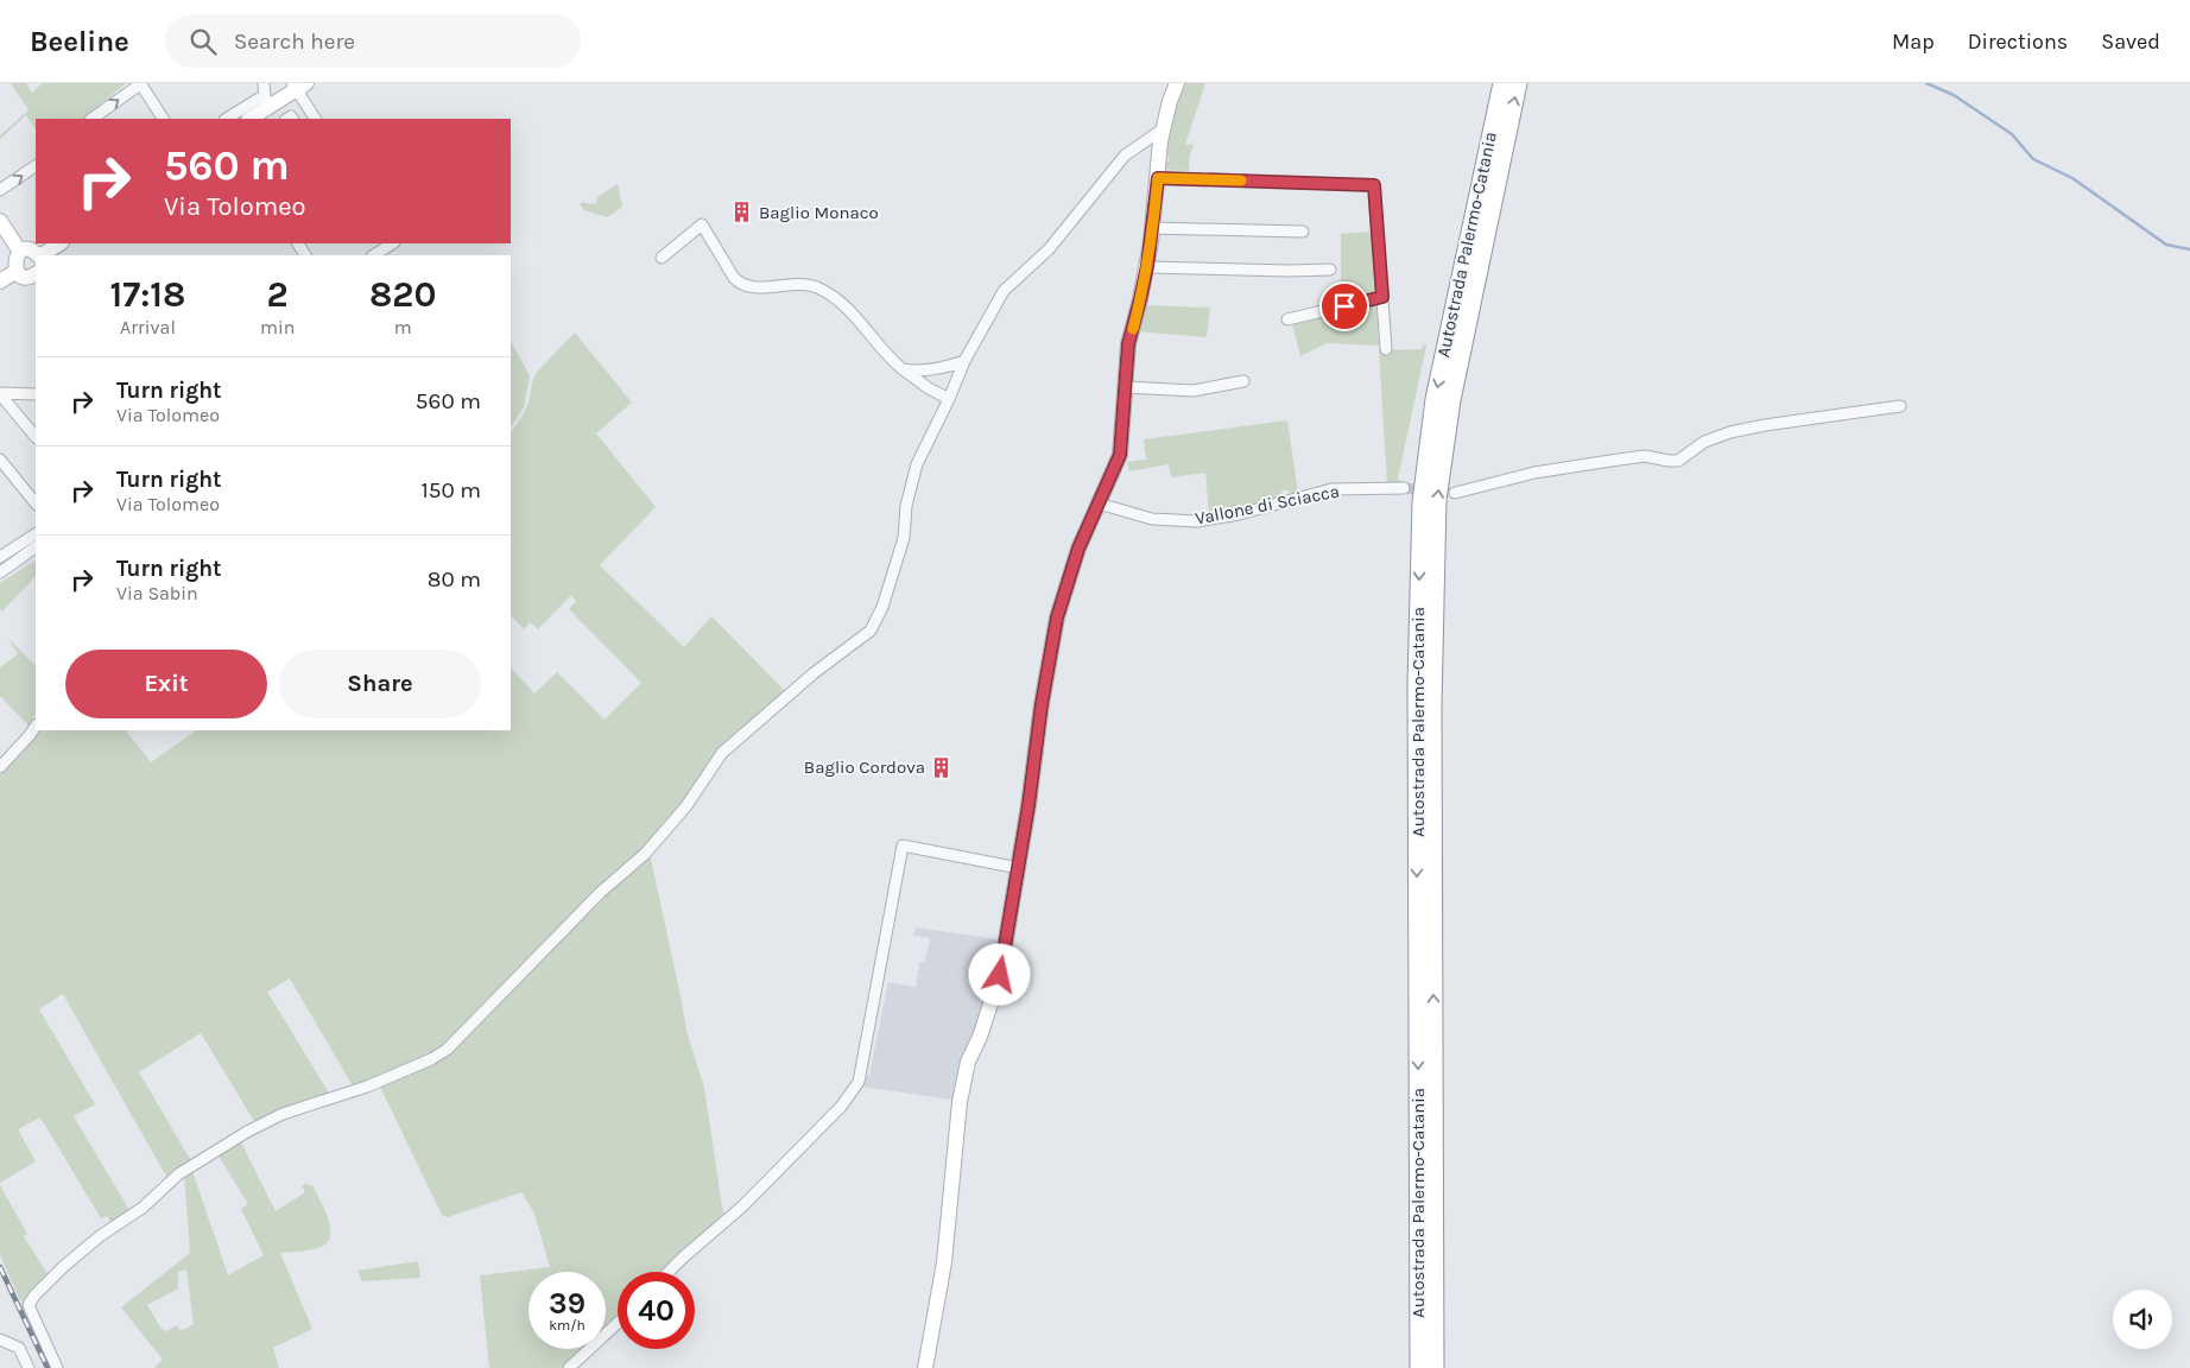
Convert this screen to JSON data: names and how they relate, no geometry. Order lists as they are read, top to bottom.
{
  "streets": {
    "highway": ["Autostrada Palermo-Catania"],
    "street": ["Vallone di Sciacca"]
  },
  "places": {
    "building": ["Baglio Monaco", "Baglio Cordova"]
  },
  "page": {
    "header": "Beeline",
    "search": "Search here",
    "nav": ["Map", "Directions", "Saved"],
    "turn": ["560 m", "Via Tolomeo"],
    "eta": [
      "17:18",
      "Arrival",
      "2",
      "min",
      "820",
      "m"
    ],
    "list": [
      {
        "name": "Turn right",
        "note": "Via Tolomeo",
        "value": "560 m"
      },
      {
        "name": "Turn right",
        "note": "Via Tolomeo",
        "value": "150 m"
      },
      {
        "name": "Turn right",
        "note": "Via Sabin",
        "value": "80 m"
      }
    ],
    "buttons": ["Exit", "Share"],
    "speed": "39 km/h",
    "limit": "40"
  }
}
